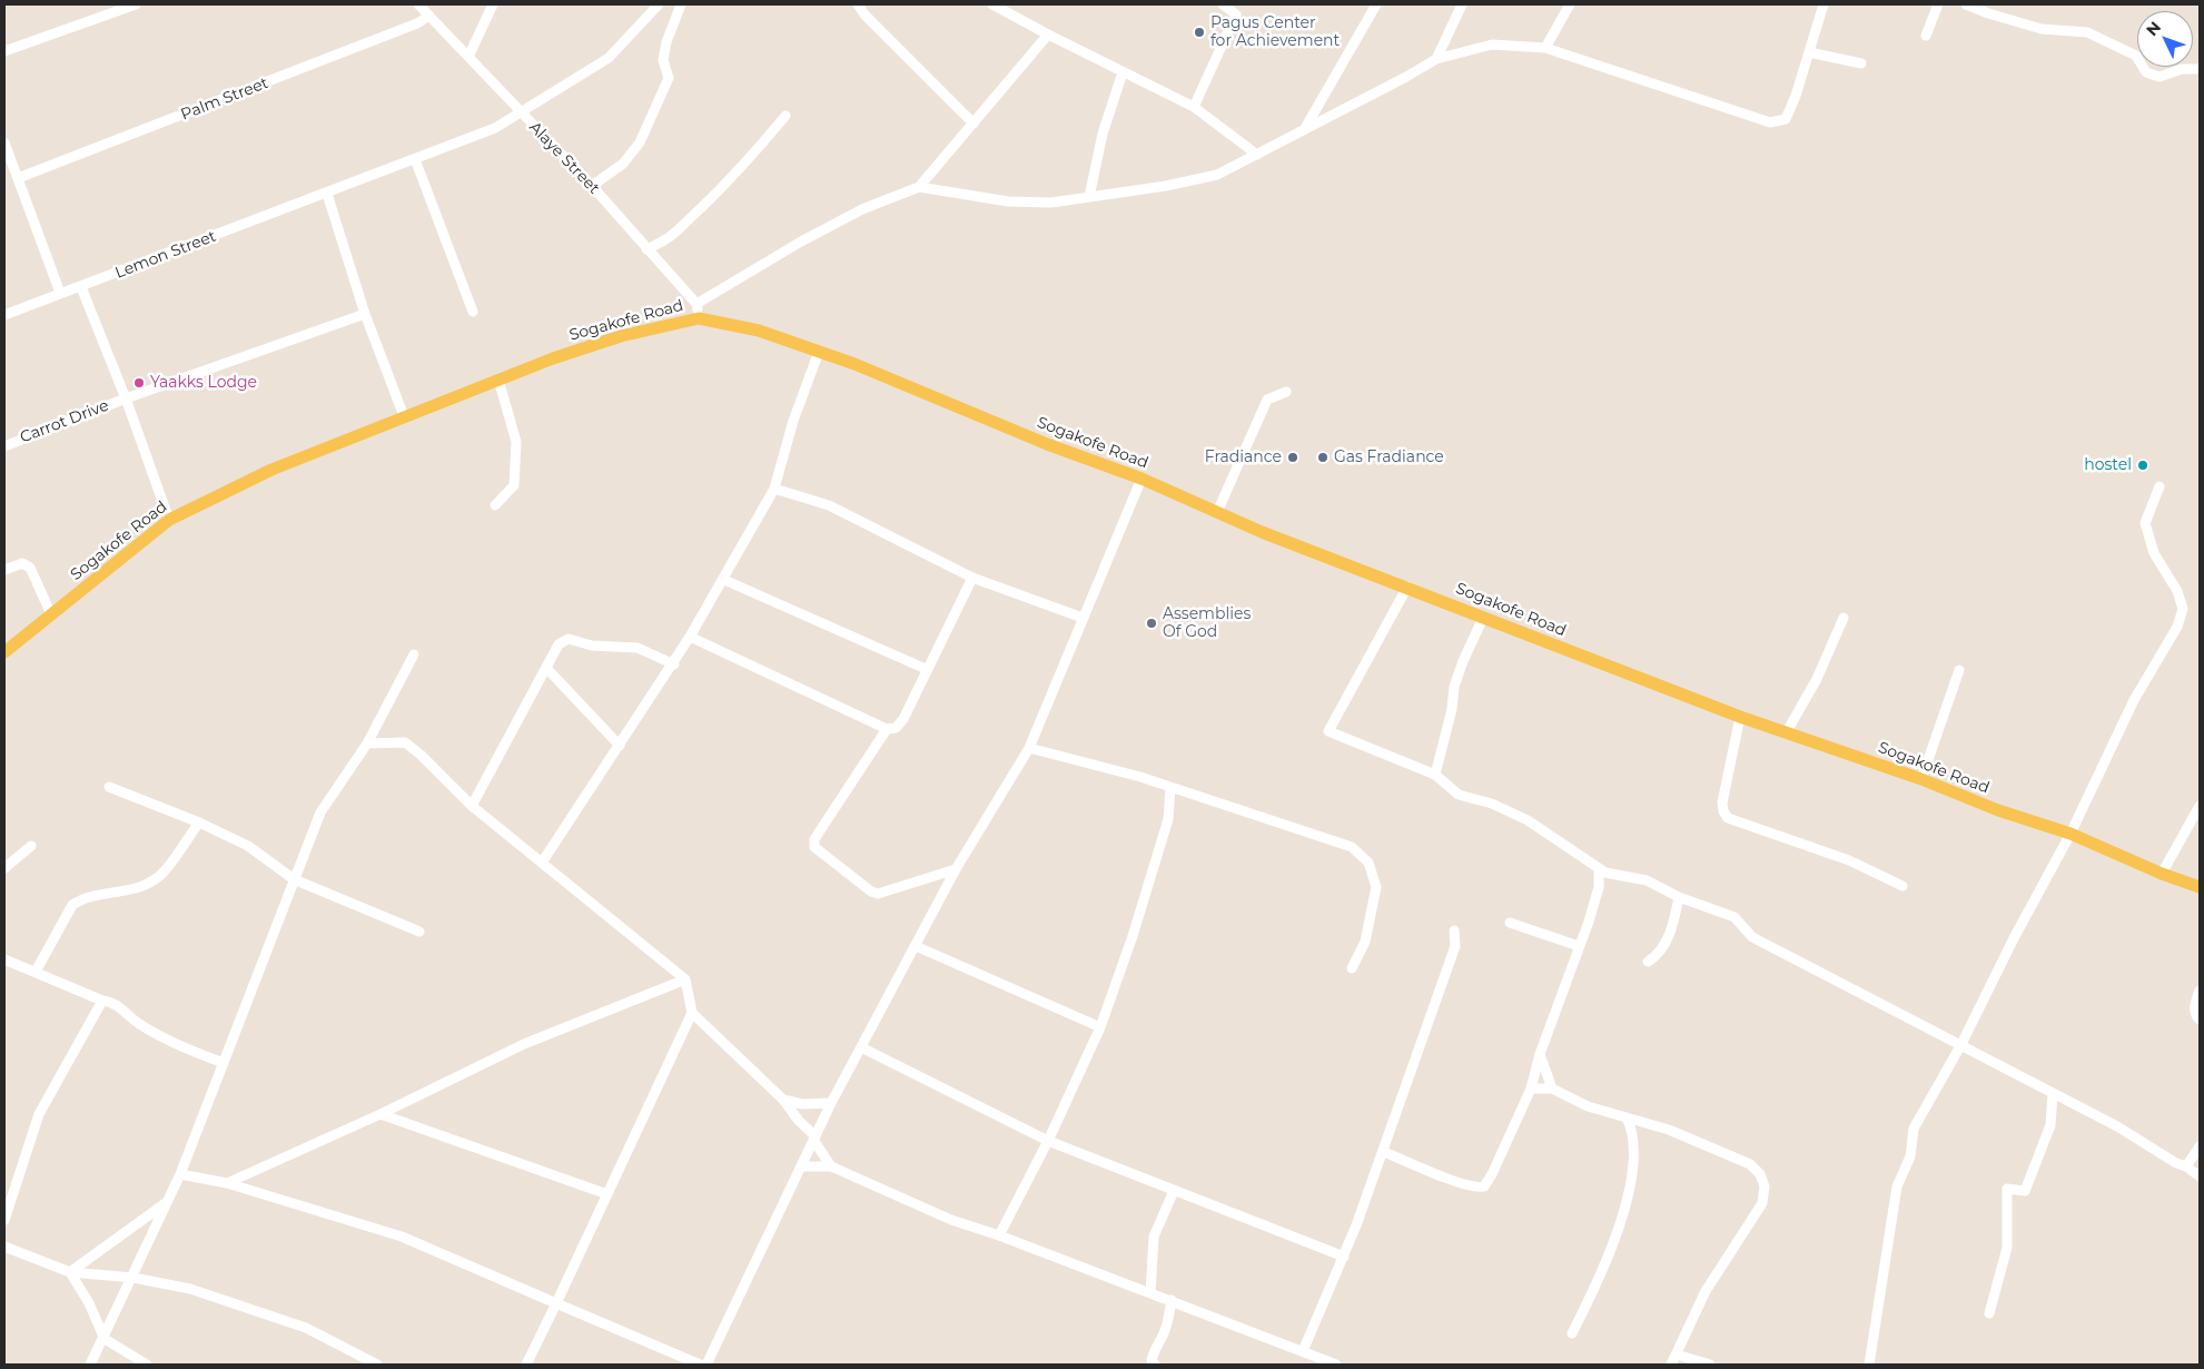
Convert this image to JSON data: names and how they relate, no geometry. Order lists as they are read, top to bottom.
{
  "streets": {
    "main road": ["Sogakofe Road"],
    "street": [
      "Palm Street",
      "Alaye Street",
      "Lemon Street",
      "Carrot Drive"
    ]
  },
  "crossings": [
    ["Palm Street", "Alaye Street"],
    ["Alaye Street", "Lemon Street"]
  ],
  "places": [
    "Pagus Center for Achievement",
    "Yaakks Lodge",
    "Fradiance",
    "Gas Fradiance",
    "hostel",
    "Assemblies Of God"
  ],
  "north": "top left"
}
